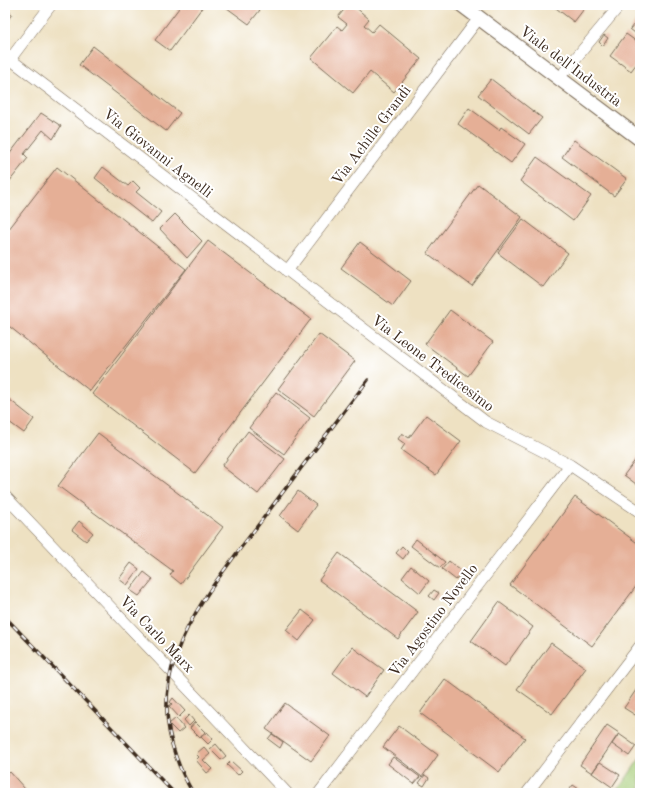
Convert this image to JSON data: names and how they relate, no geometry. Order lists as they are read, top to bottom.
{
  "streets": {
    "main road": ["Viale dell'Industria"],
    "street": [
      "Via Achille Grandi",
      "Via Giovanni Agnelli",
      "Via Leone Tredicesimo",
      "Via Agostino Novello",
      "Via Carlo Marx"
    ]
  },
  "crossings": [
    ["Viale dell'Industria", "Via Achille Grandi"],
    ["Via Achille Grandi", "Via Giovanni Agnelli"],
    ["Via Achille Grandi", "Via Leone Tredicesimo"],
    ["Via Giovanni Agnelli", "Via Leone Tredicesimo"],
    ["Via Leone Tredicesimo", "Via Agostino Novello"]
  ]
}
